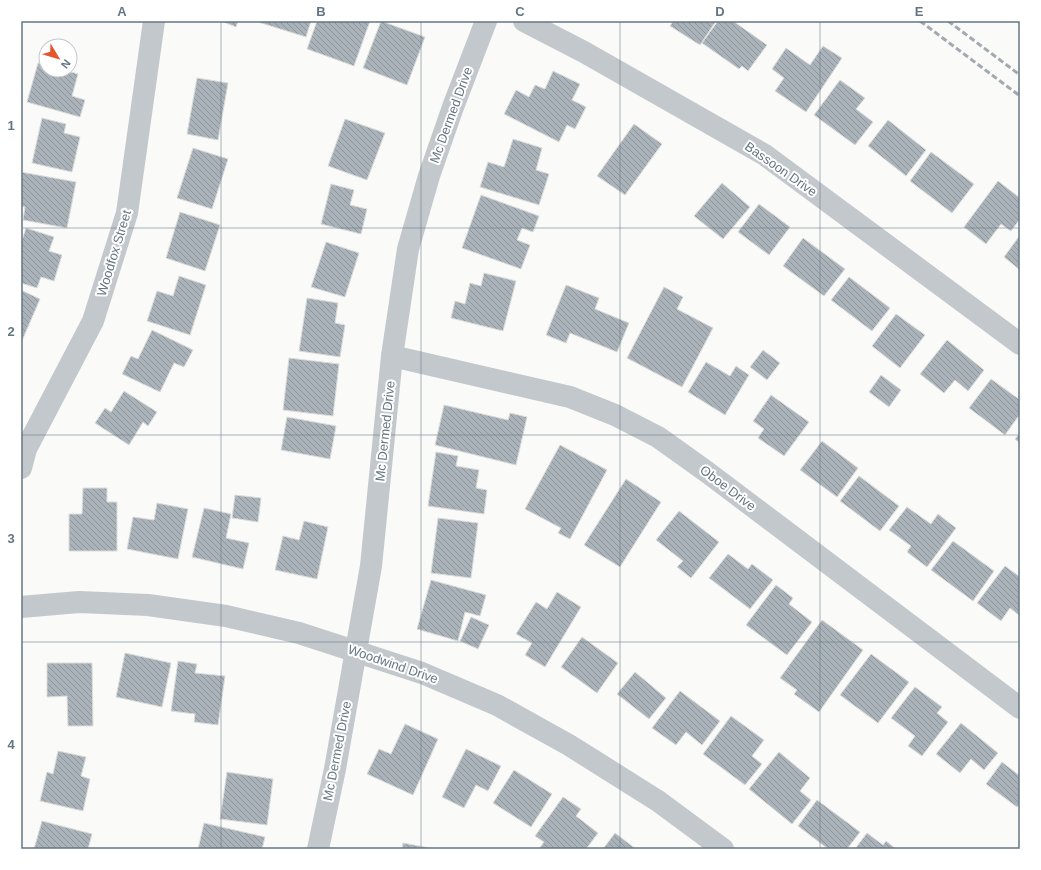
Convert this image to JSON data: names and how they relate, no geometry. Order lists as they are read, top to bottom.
{
  "streets": {
    "street": [
      "Mc Dermed Drive",
      "Bassoon Drive",
      "Woodfox Street",
      "Oboe Drive",
      "Woodwind Drive"
    ]
  },
  "crossings": [
    ["Mc Dermed Drive", "Oboe Drive"],
    ["Mc Dermed Drive", "Woodwind Drive"]
  ],
  "north": "bottom right",
  "grid": {
    "columns": [
      "A",
      "B",
      "C",
      "D",
      "E"
    ],
    "rows": [
      "1",
      "2",
      "3",
      "4"
    ]
  }
}
